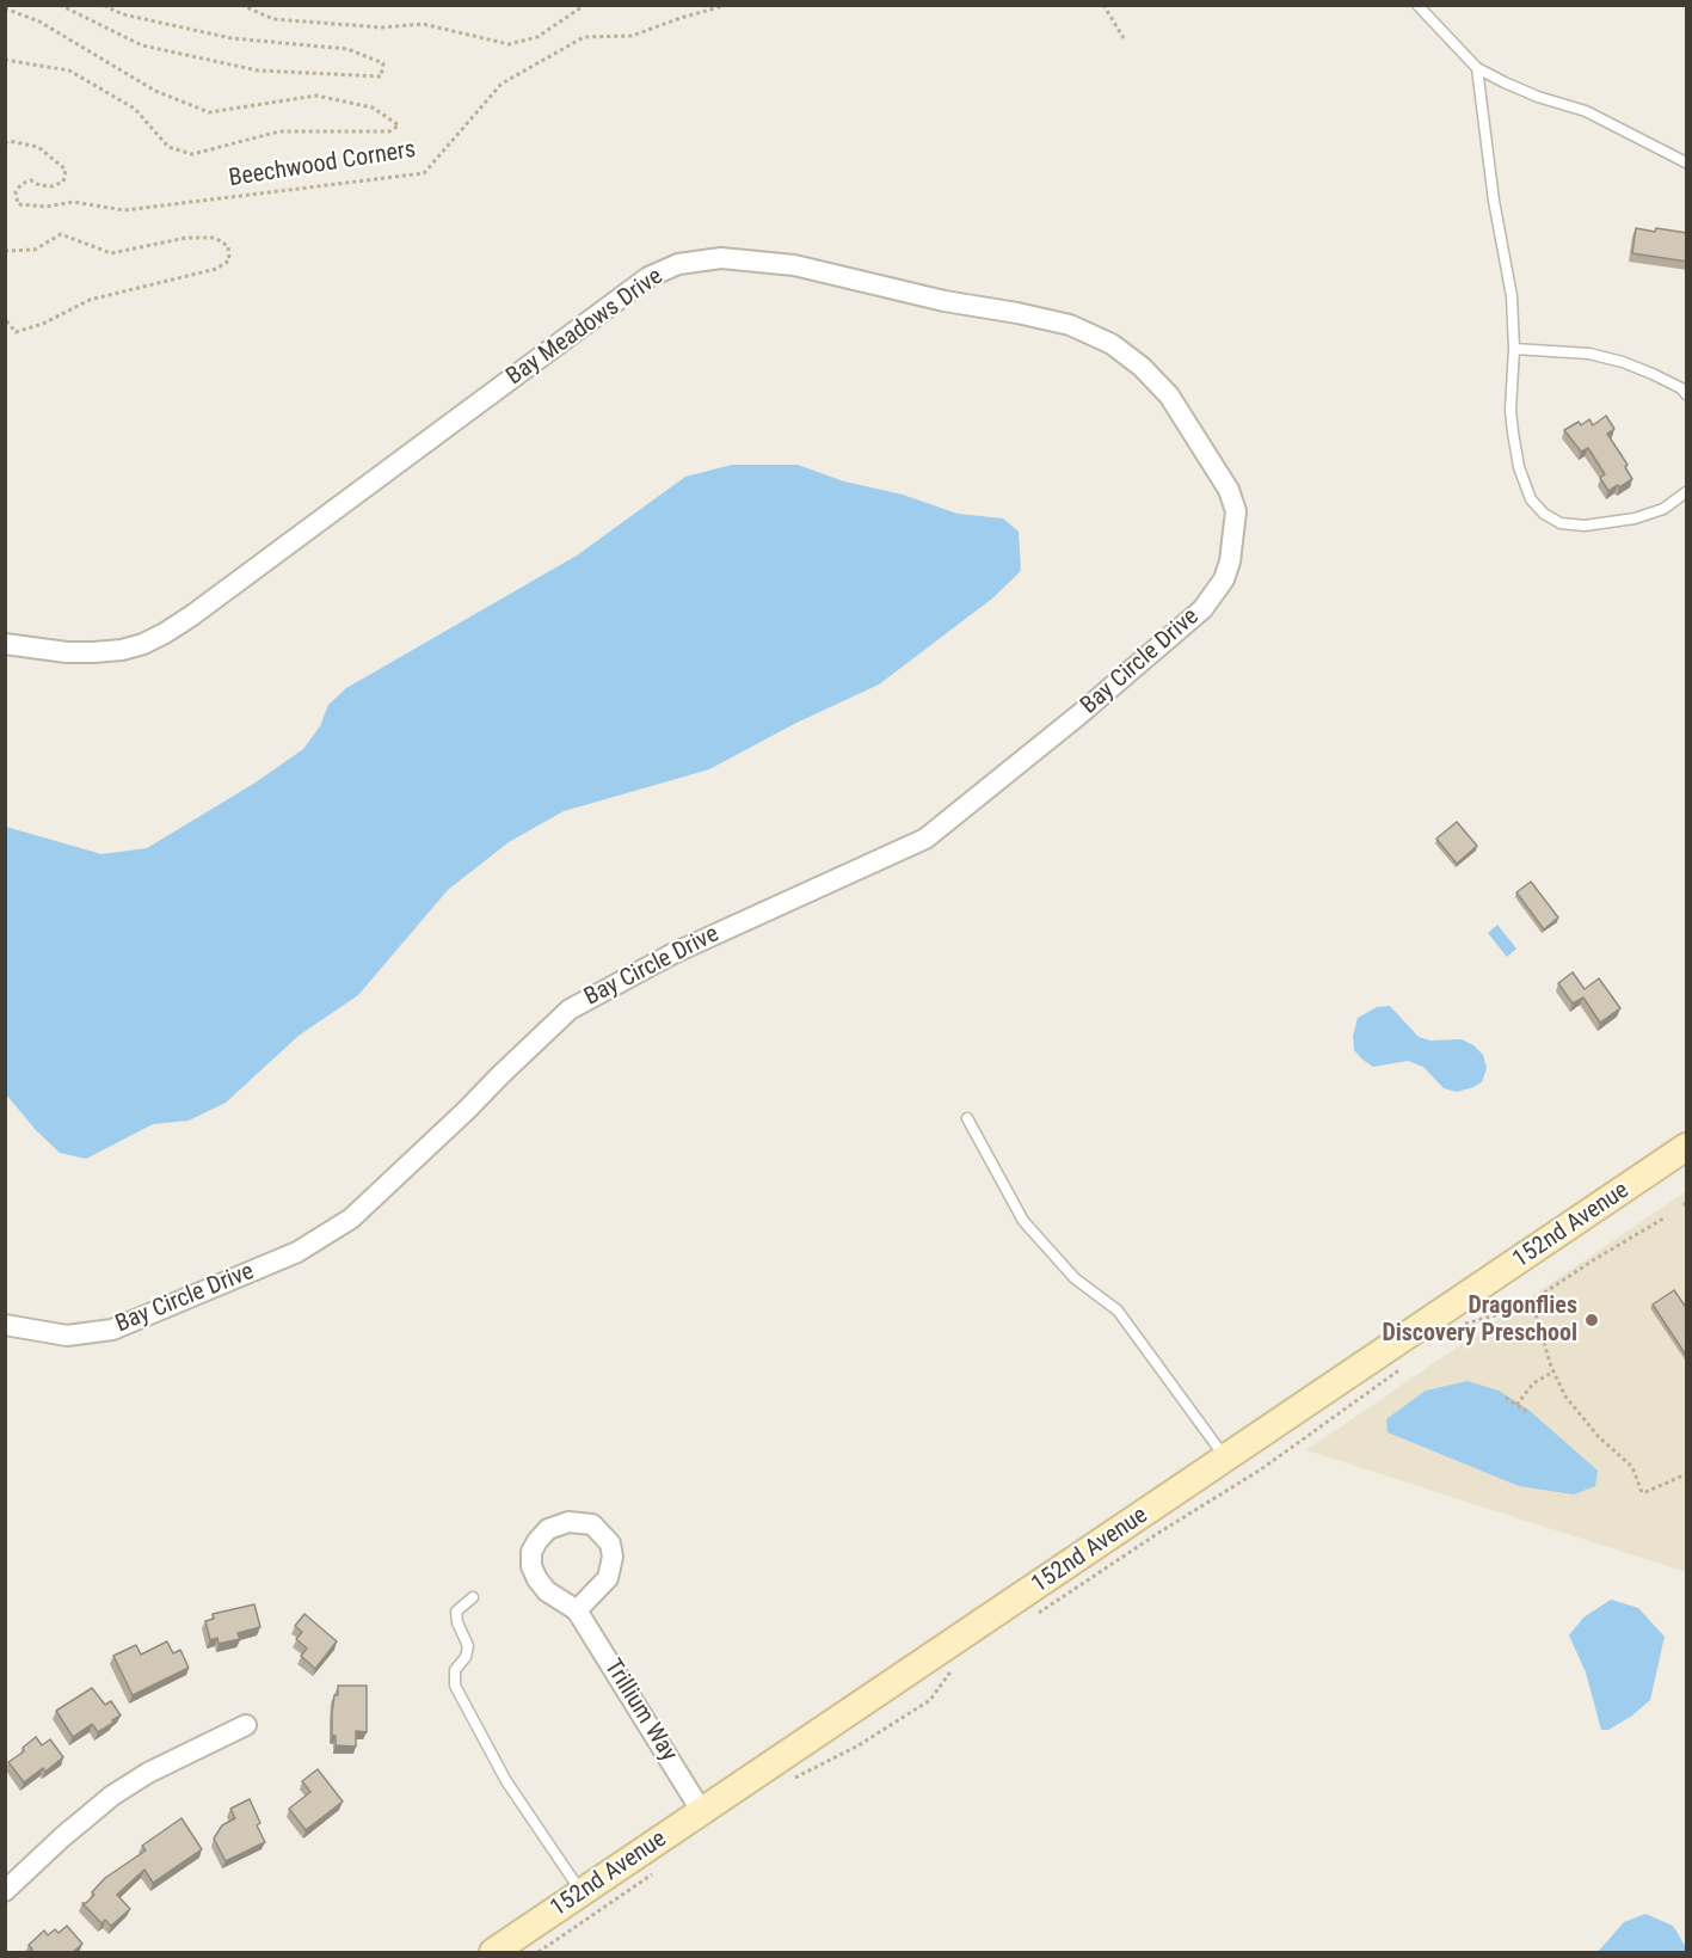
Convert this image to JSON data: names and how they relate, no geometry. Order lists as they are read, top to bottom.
{
  "streets": {
    "street": [
      "Bay Meadows Drive",
      "Bay Circle Drive",
      "152nd Avenue",
      "Trillium Way"
    ],
    "path": ["Beechwood Corners"]
  },
  "crossings": [
    ["Bay Meadows Drive", "Bay Circle Drive"],
    ["152nd Avenue", "Trillium Way"]
  ],
  "places": ["Dragonflies Discovery Preschool"]
}
